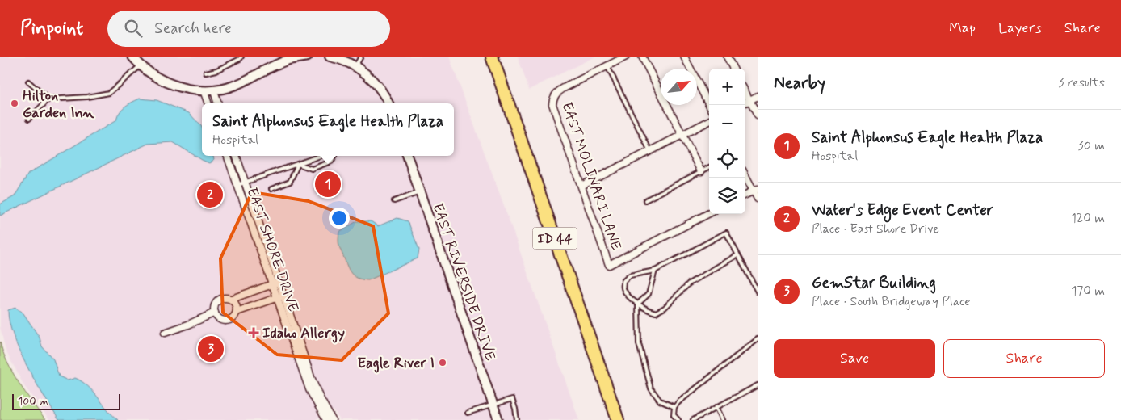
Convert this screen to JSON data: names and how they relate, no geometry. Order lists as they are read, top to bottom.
{
  "streets": {
    "highway": ["ID 44"],
    "street": ["EAST MOLINARI LANE", "EAST SHORE DRIVE", "EAST RIVERSIDE DRIVE"]
  },
  "places": {
    "other": ["Hilton Garden Inn", "Eagle River I"],
    "health": ["Idaho Allergy"]
  },
  "scale_bar": "100 m",
  "north": "top right",
  "page": {
    "header": "Pinpoint",
    "search": "Search here",
    "nav": ["Map", "Layers", "Share"],
    "heading": ["Nearby", "3 results"],
    "map_buttons": ["+", "−"],
    "popup": ["Saint Alphonsus Eagle Health Plaza", "Hospital"],
    "list": [
      {
        "mark": "1",
        "name": "Saint Alphonsus Eagle Health Plaza",
        "note": "Hospital",
        "value": "30 m"
      },
      {
        "mark": "2",
        "name": "Water's Edge Event Center",
        "note": "Place · East Shore Drive",
        "value": "120 m"
      },
      {
        "mark": "3",
        "name": "GemStar Building",
        "note": "Place · South Bridgeway Place",
        "value": "170 m"
      }
    ],
    "pins": ["1", "2", "3"],
    "buttons": ["Save", "Share"],
    "scale": "100 m"
  }
}
